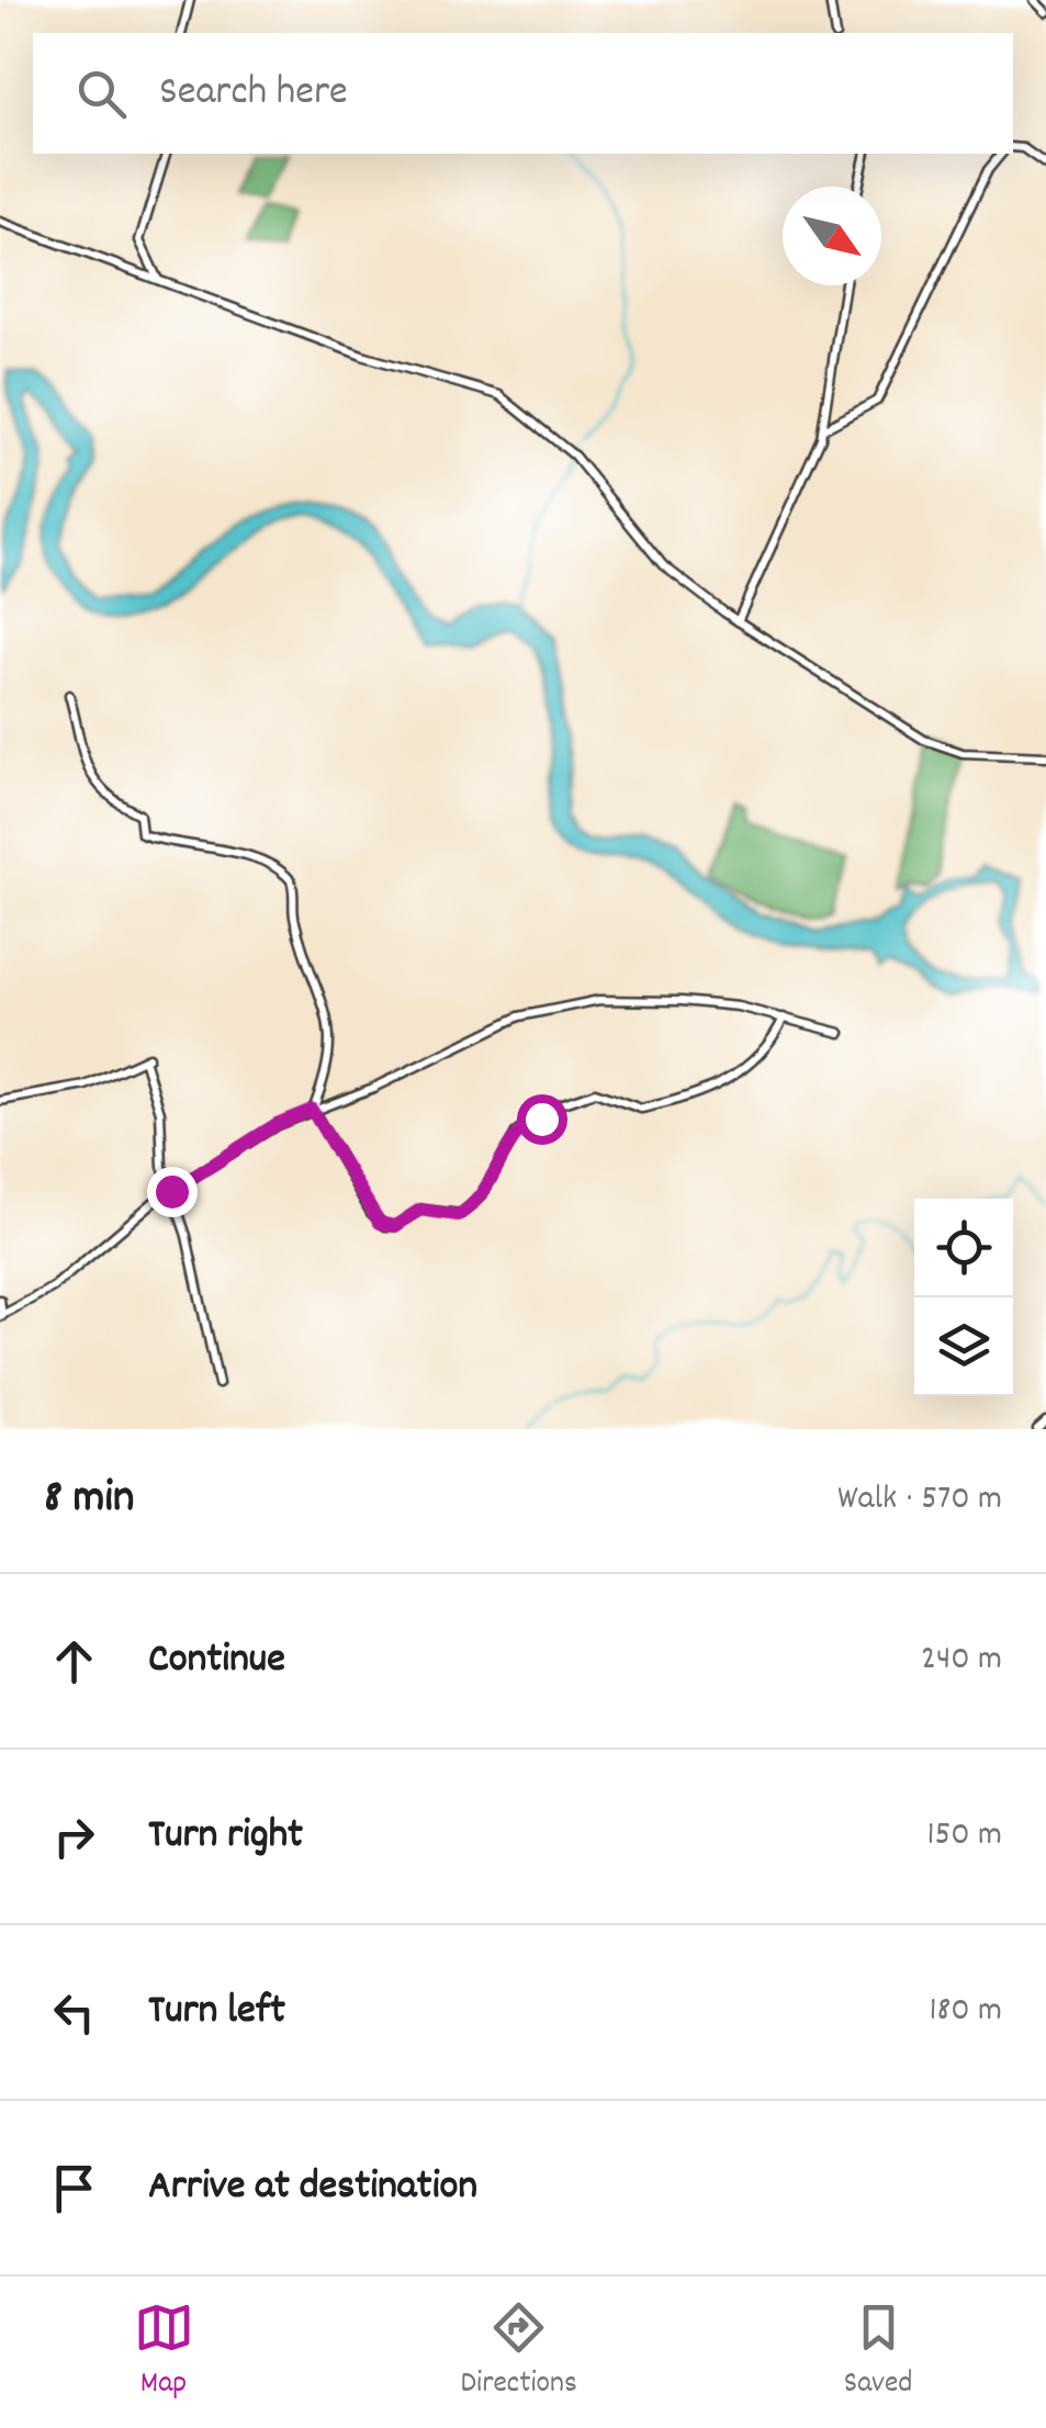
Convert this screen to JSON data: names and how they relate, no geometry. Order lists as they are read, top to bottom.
{
  "north": "bottom right",
  "page": {
    "search": "Search here",
    "heading": ["8 min", "Walk · 570 m"],
    "list": [
      ["Continue", "240 m"],
      ["Turn right", "150 m"],
      ["Turn left", "180 m"],
      "Arrive at destination"
    ],
    "nav": ["Map", "Directions", "Saved"]
  }
}
